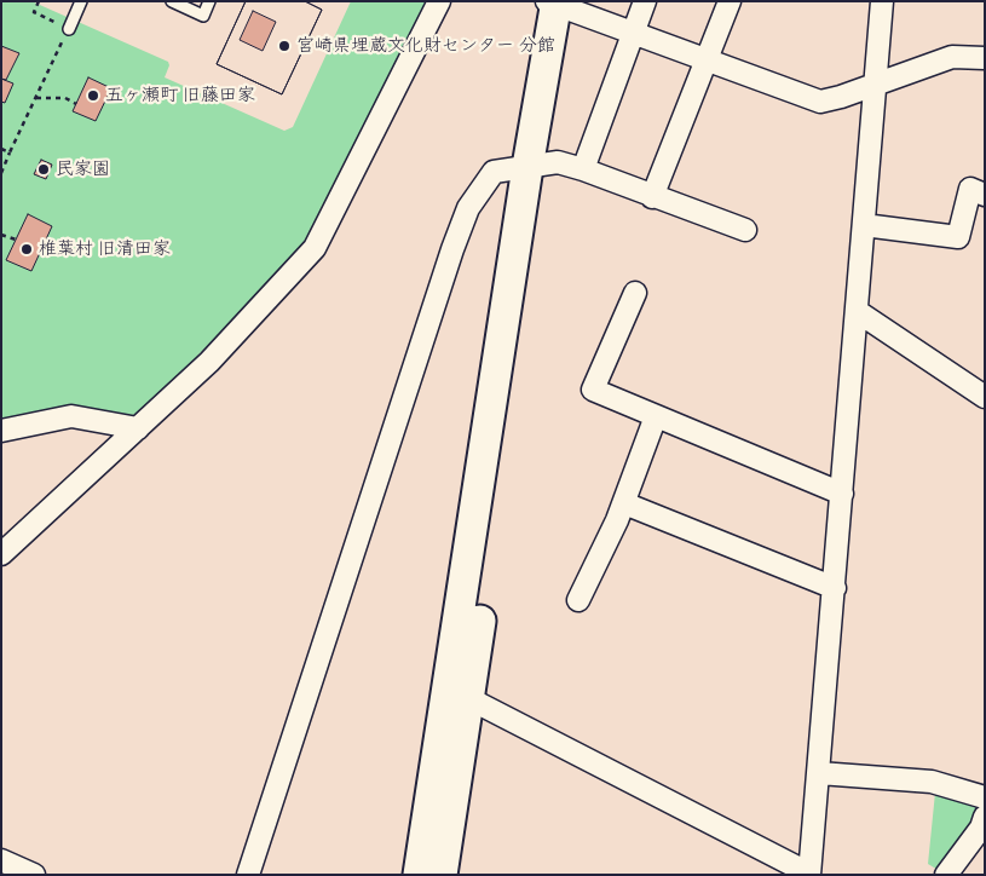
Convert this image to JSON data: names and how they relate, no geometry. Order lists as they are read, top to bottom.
{
  "places": [
    "宮崎県埋蔵文化財センター 分館",
    "五ヶ瀬町 旧藤田家",
    "民家園",
    "椎葉村 旧清田家"
  ]
}
